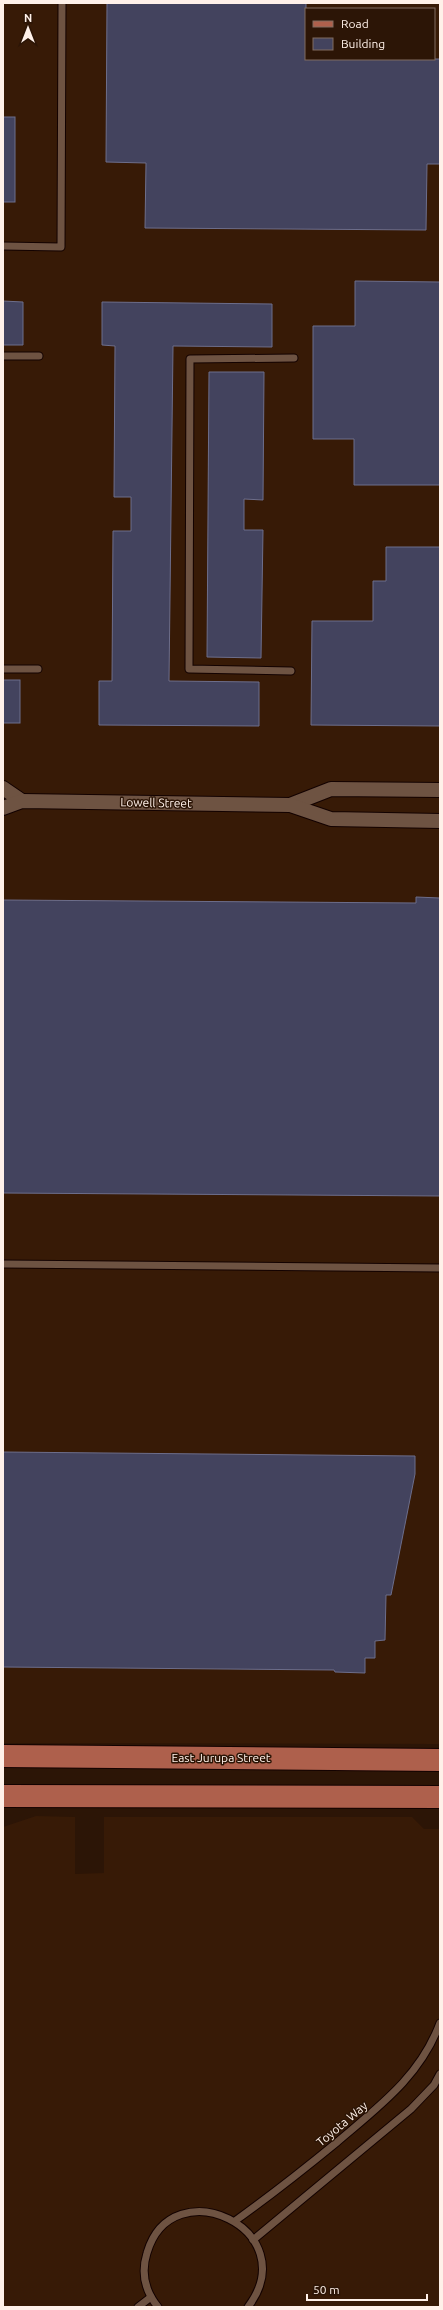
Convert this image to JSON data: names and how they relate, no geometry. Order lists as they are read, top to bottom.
{
  "streets": {
    "main road": ["East Jurupa Street"],
    "street": ["Lowell Street"],
    "lane": ["Toyota Way"]
  },
  "legend": ["Road", "Building"],
  "scale_bar": "50 m",
  "north": "top"
}
